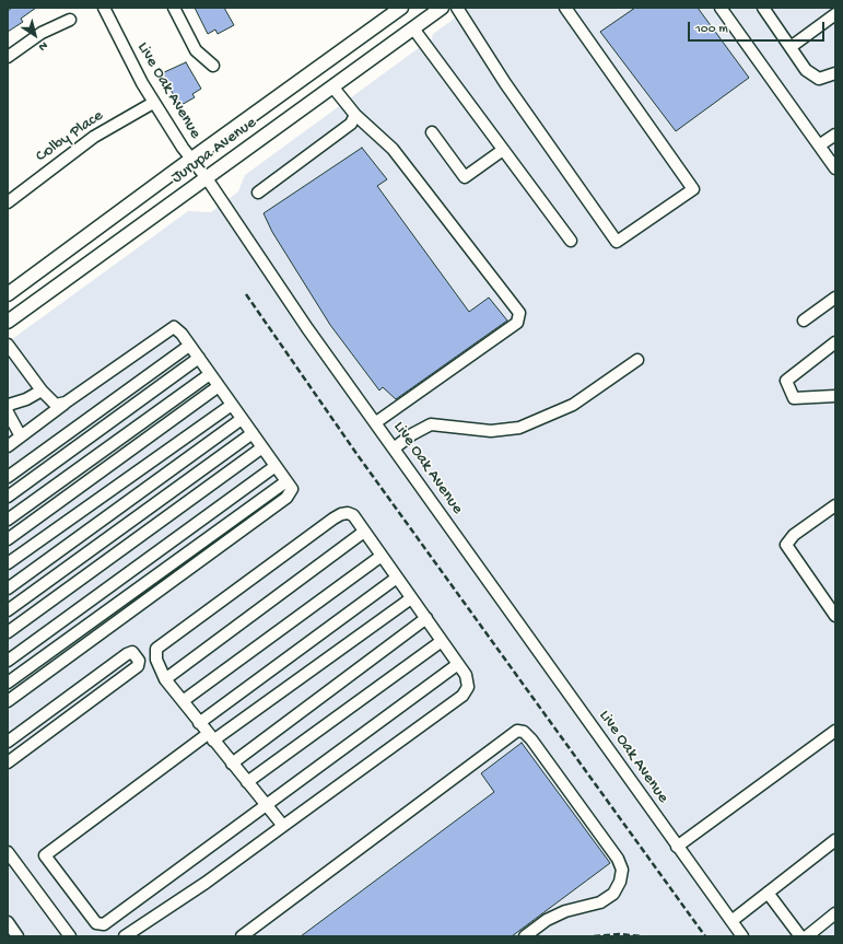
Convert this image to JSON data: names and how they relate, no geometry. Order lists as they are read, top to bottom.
{
  "streets": {
    "main road": ["Jurupa Avenue"],
    "street": ["Live Oak Avenue", "Colby Place"]
  },
  "crossings": [
    ["Live Oak Avenue", "Colby Place"],
    ["Live Oak Avenue", "Jurupa Avenue"]
  ],
  "scale_bar": "100 m",
  "north": "bottom right"
}
